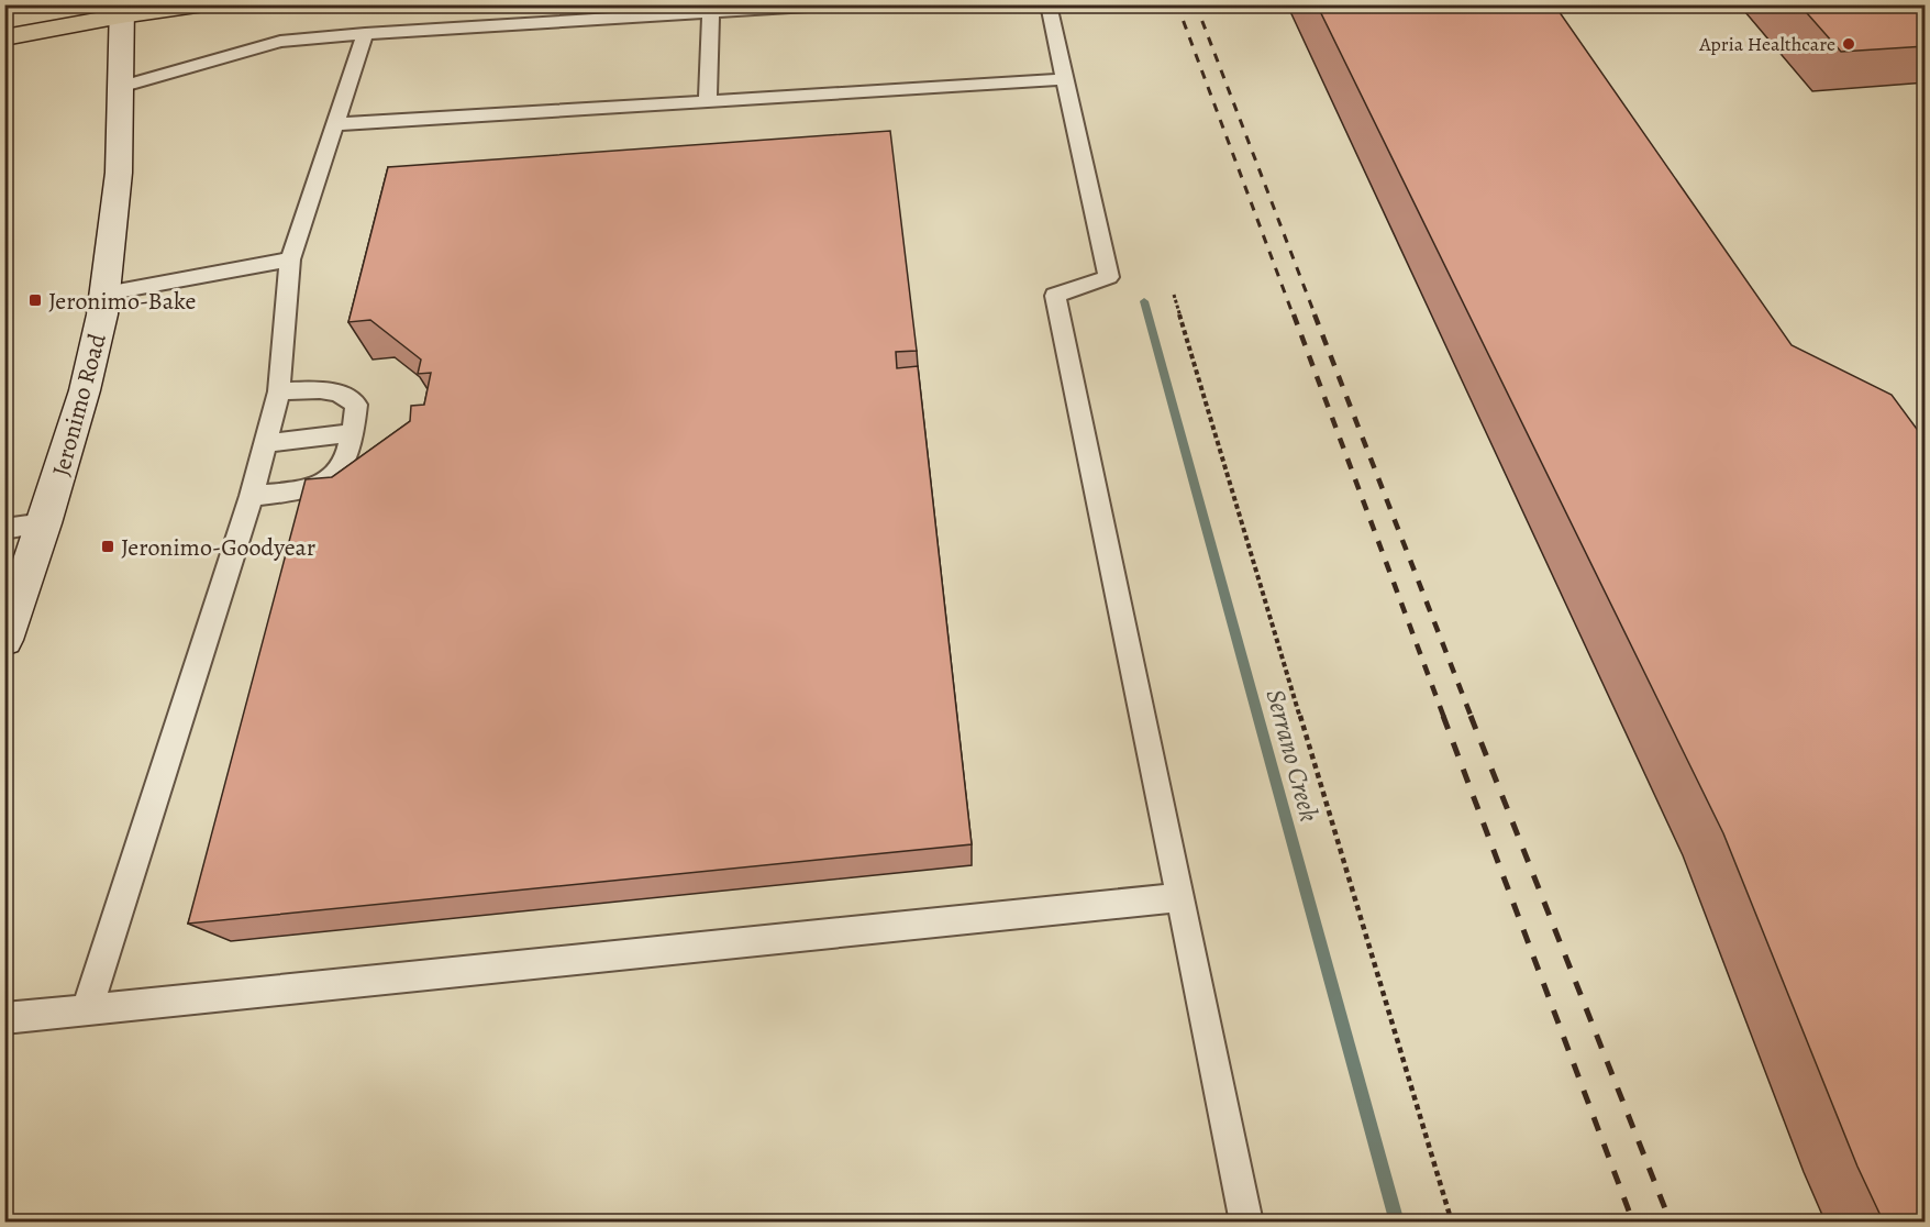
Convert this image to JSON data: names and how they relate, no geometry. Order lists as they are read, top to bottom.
{
  "streets": {
    "main road": ["Jeronimo Road"]
  },
  "water": ["Serrano Creek"],
  "places": {
    "other": ["Apria Healthcare"],
    "transit": ["Jeronimo-Bake", "Jeronimo-Goodyear"]
  }
}
